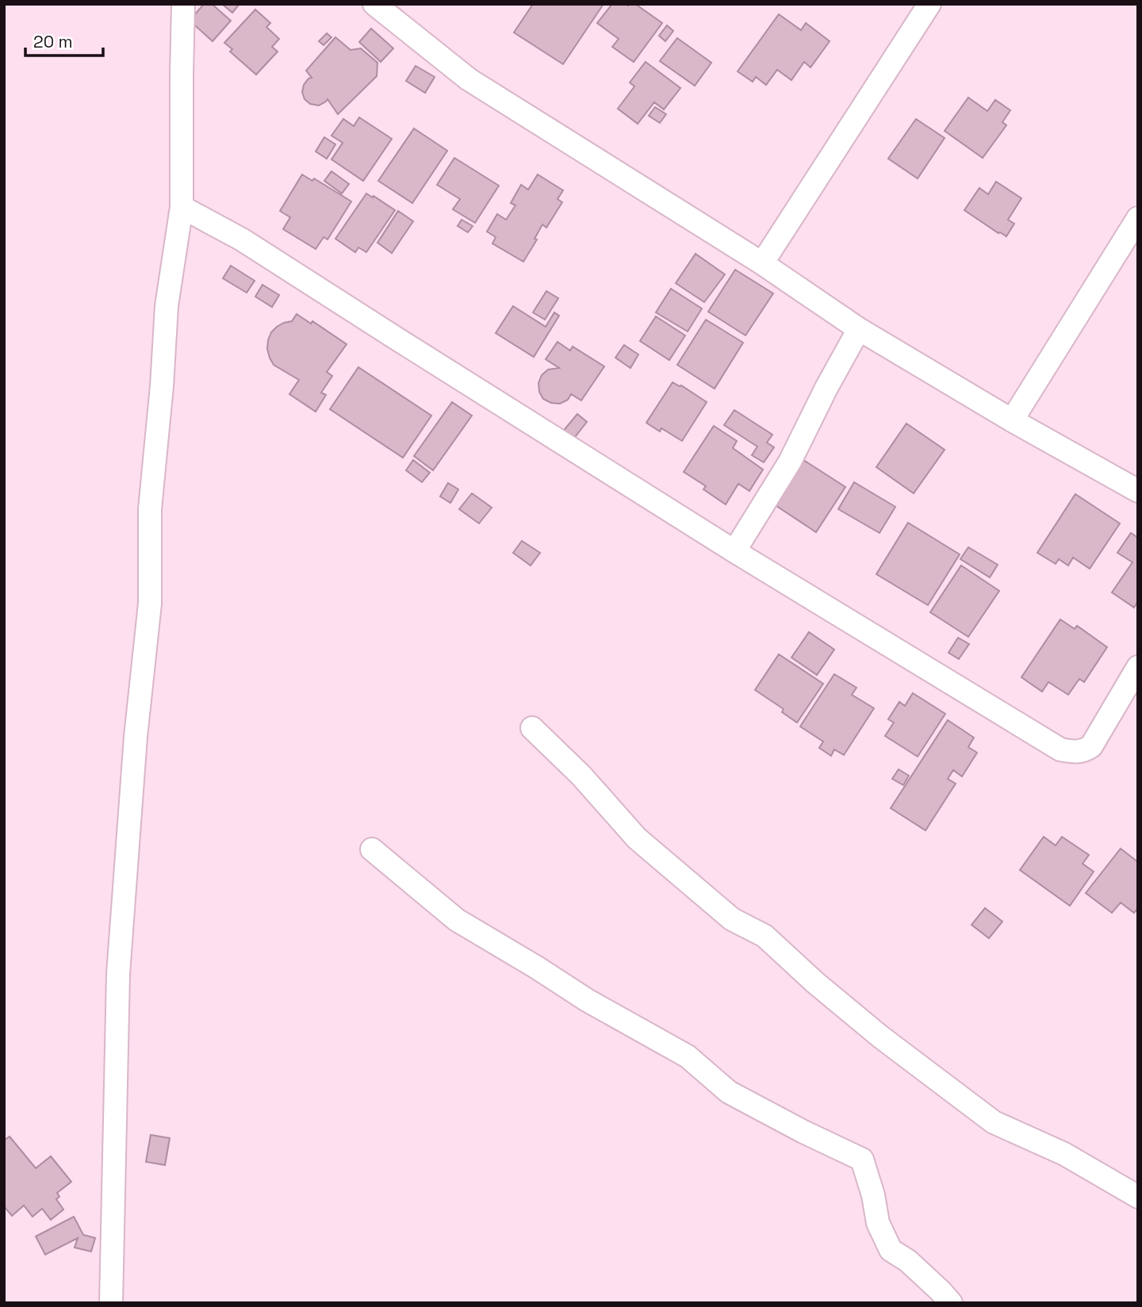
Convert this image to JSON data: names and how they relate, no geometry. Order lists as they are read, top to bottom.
{
  "scale_bar": "20 m"
}
